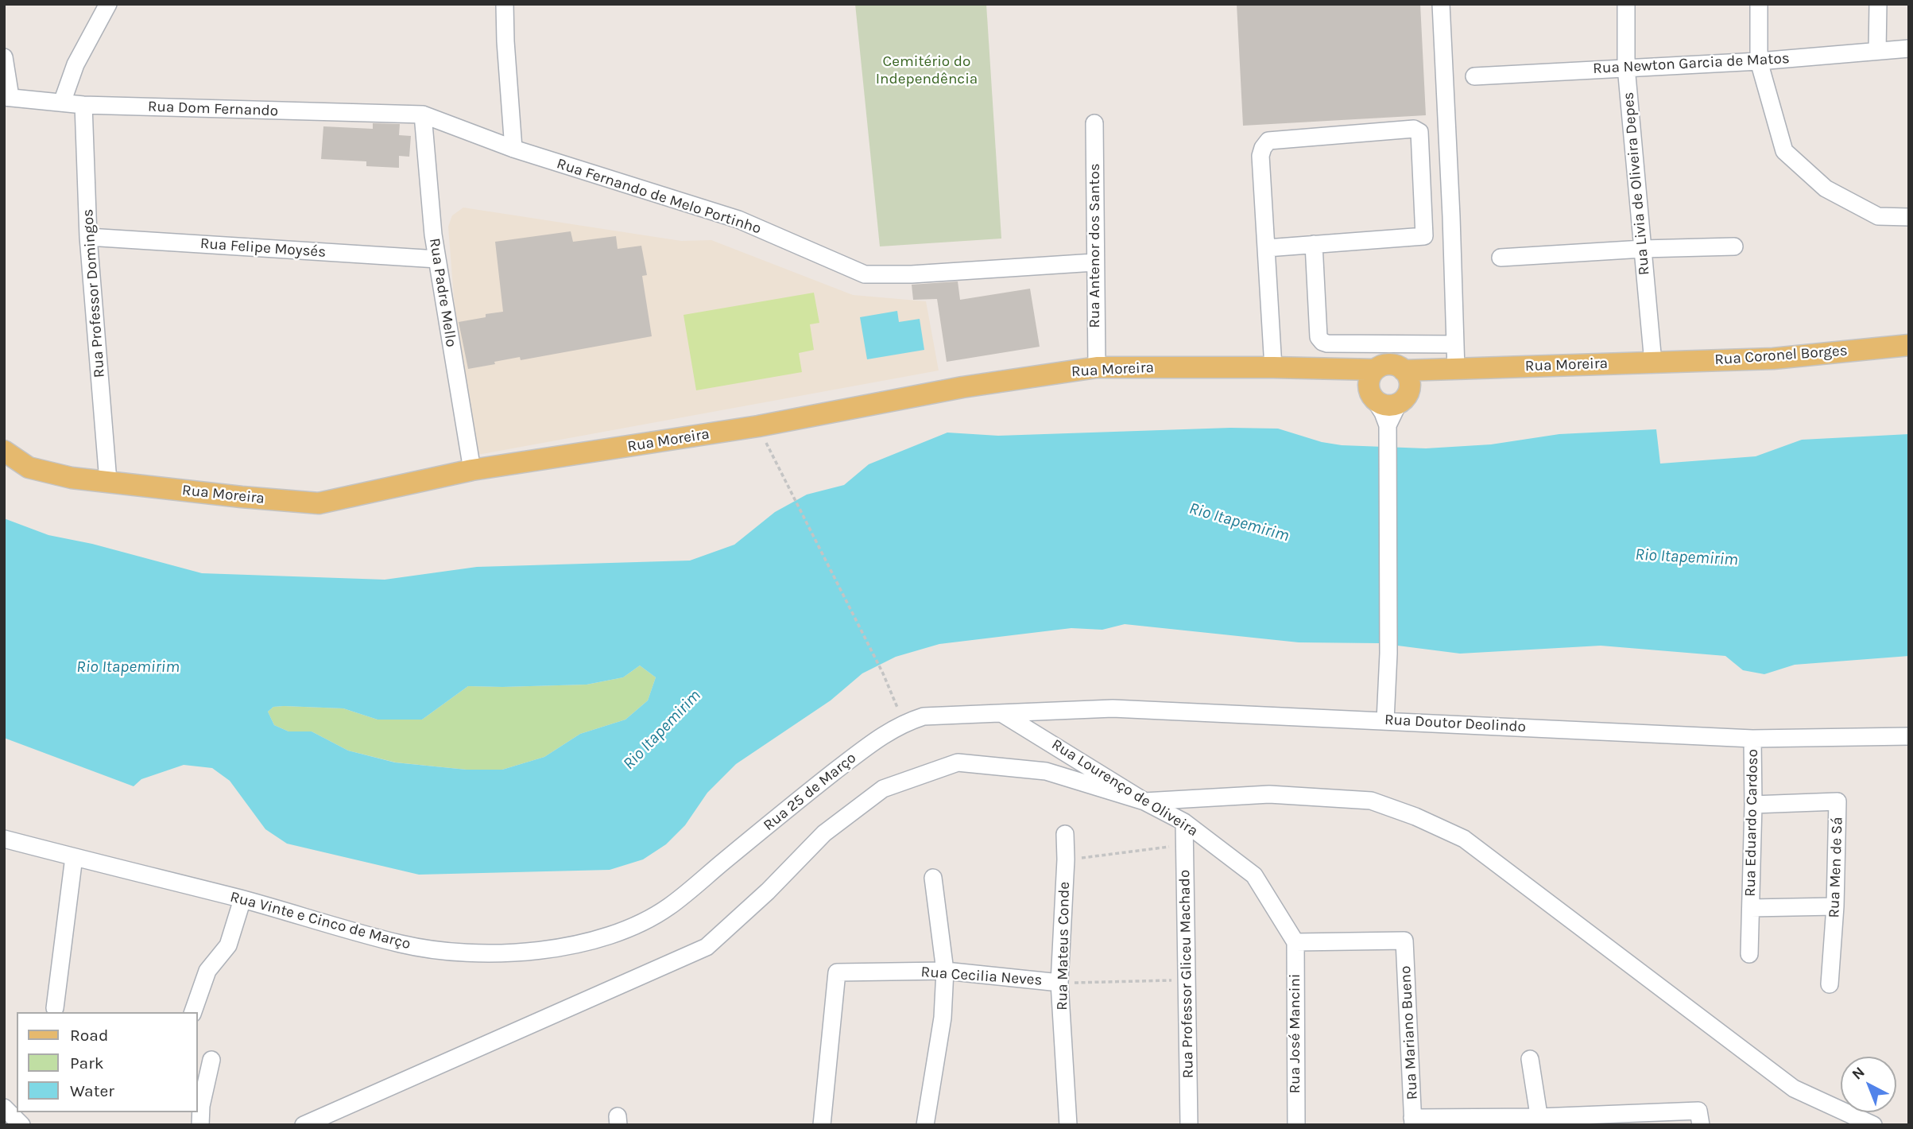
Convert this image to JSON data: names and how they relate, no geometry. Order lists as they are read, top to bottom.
{
  "streets": {
    "main road": ["Rua Coronel Borges", "Rua Moreira"],
    "street": [
      "Rua Newton Garcia de Matos",
      "Rua Dom Fernando",
      "Rua Livia de Oliveira Depes",
      "Rua Fernando de Melo Portinho",
      "Rua Antenor dos Santos",
      "Rua Felipe Moysés",
      "Rua Padre Mello",
      "Rua Professor Domingos",
      "Rua Doutor Deolindo",
      "Rua Lourenço de Oliveira",
      "Rua 25 de Março",
      "Rua Eduardo Cardoso",
      "Rua Men de Sá",
      "Rua Vinte e Cinco de Março",
      "Rua Mateus Conde",
      "Rua Professor Gliceu Machado",
      "Rua Cecilia Neves",
      "Rua Mariano Bueno",
      "Rua José Mancini"
    ]
  },
  "crossings": [
    ["Rua Newton Garcia de Matos", "Rua Livia de Oliveira Depes"],
    ["Rua Dom Fernando", "Rua Fernando de Melo Portinho"],
    ["Rua Dom Fernando", "Rua Padre Mello"],
    ["Rua Dom Fernando", "Rua Professor Domingos"],
    ["Rua Livia de Oliveira Depes", "Rua Coronel Borges"],
    ["Rua Livia de Oliveira Depes", "Rua Moreira"],
    ["Rua Fernando de Melo Portinho", "Rua Antenor dos Santos"],
    ["Rua Fernando de Melo Portinho", "Rua Padre Mello"],
    ["Rua Antenor dos Santos", "Rua Moreira"],
    ["Rua Felipe Moysés", "Rua Padre Mello"],
    ["Rua Felipe Moysés", "Rua Professor Domingos"],
    ["Rua Padre Mello", "Rua Moreira"],
    ["Rua Professor Domingos", "Rua Moreira"],
    ["Rua Coronel Borges", "Rua Moreira"],
    ["Rua Doutor Deolindo", "Rua Lourenço de Oliveira"],
    ["Rua Doutor Deolindo", "Rua 25 de Março"],
    ["Rua Doutor Deolindo", "Rua Eduardo Cardoso"],
    ["Rua Lourenço de Oliveira", "Rua 25 de Março"],
    ["Rua Lourenço de Oliveira", "Rua Professor Gliceu Machado"],
    ["Rua Lourenço de Oliveira", "Rua Mariano Bueno"],
    ["Rua Lourenço de Oliveira", "Rua José Mancini"],
    ["Rua 25 de Março", "Rua Vinte e Cinco de Março"],
    ["Rua Eduardo Cardoso", "Rua Men de Sá"],
    ["Rua Mateus Conde", "Rua Cecilia Neves"],
    ["Rua Mariano Bueno", "Rua José Mancini"]
  ],
  "water": ["Rio Itapemirim"],
  "parks": ["Cemitério do Independência"],
  "legend": ["Road", "Park", "Water"],
  "north": "top left"
}
